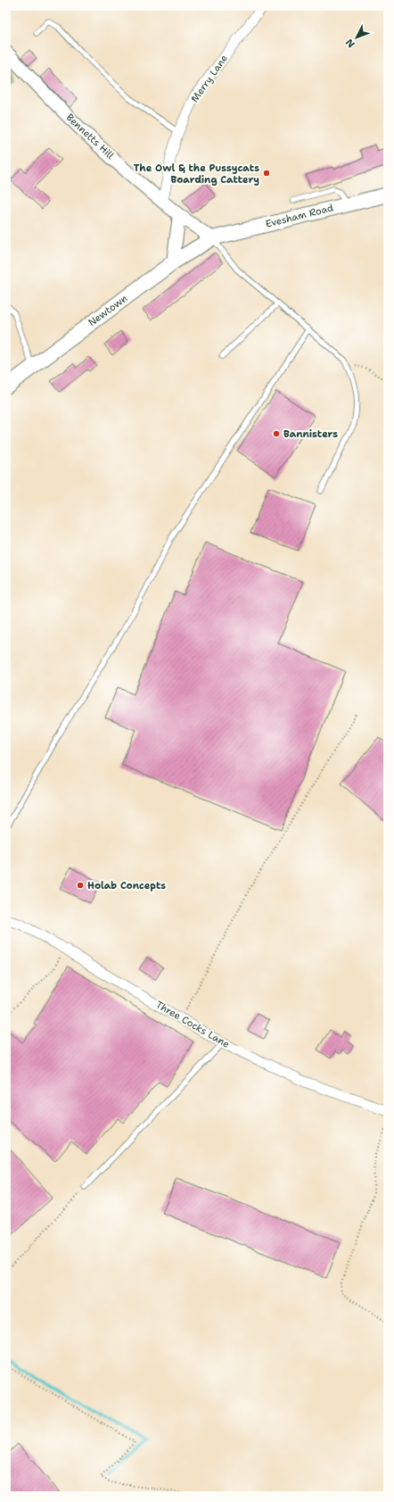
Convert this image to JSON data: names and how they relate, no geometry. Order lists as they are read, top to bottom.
{
  "streets": {
    "main road": ["Evesham Road", "Newtown"],
    "street": ["Merry Lane", "Bennetts Hill", "Three Cocks Lane"]
  },
  "crossings": [
    ["Merry Lane", "Bennetts Hill"],
    ["Bennetts Hill", "Evesham Road"],
    ["Bennetts Hill", "Newtown"],
    ["Evesham Road", "Newtown"]
  ],
  "places": ["The Owl & the Pussycats Boarding Cattery", "Bannisters", "Holab Concepts"],
  "north": "bottom left"
}
